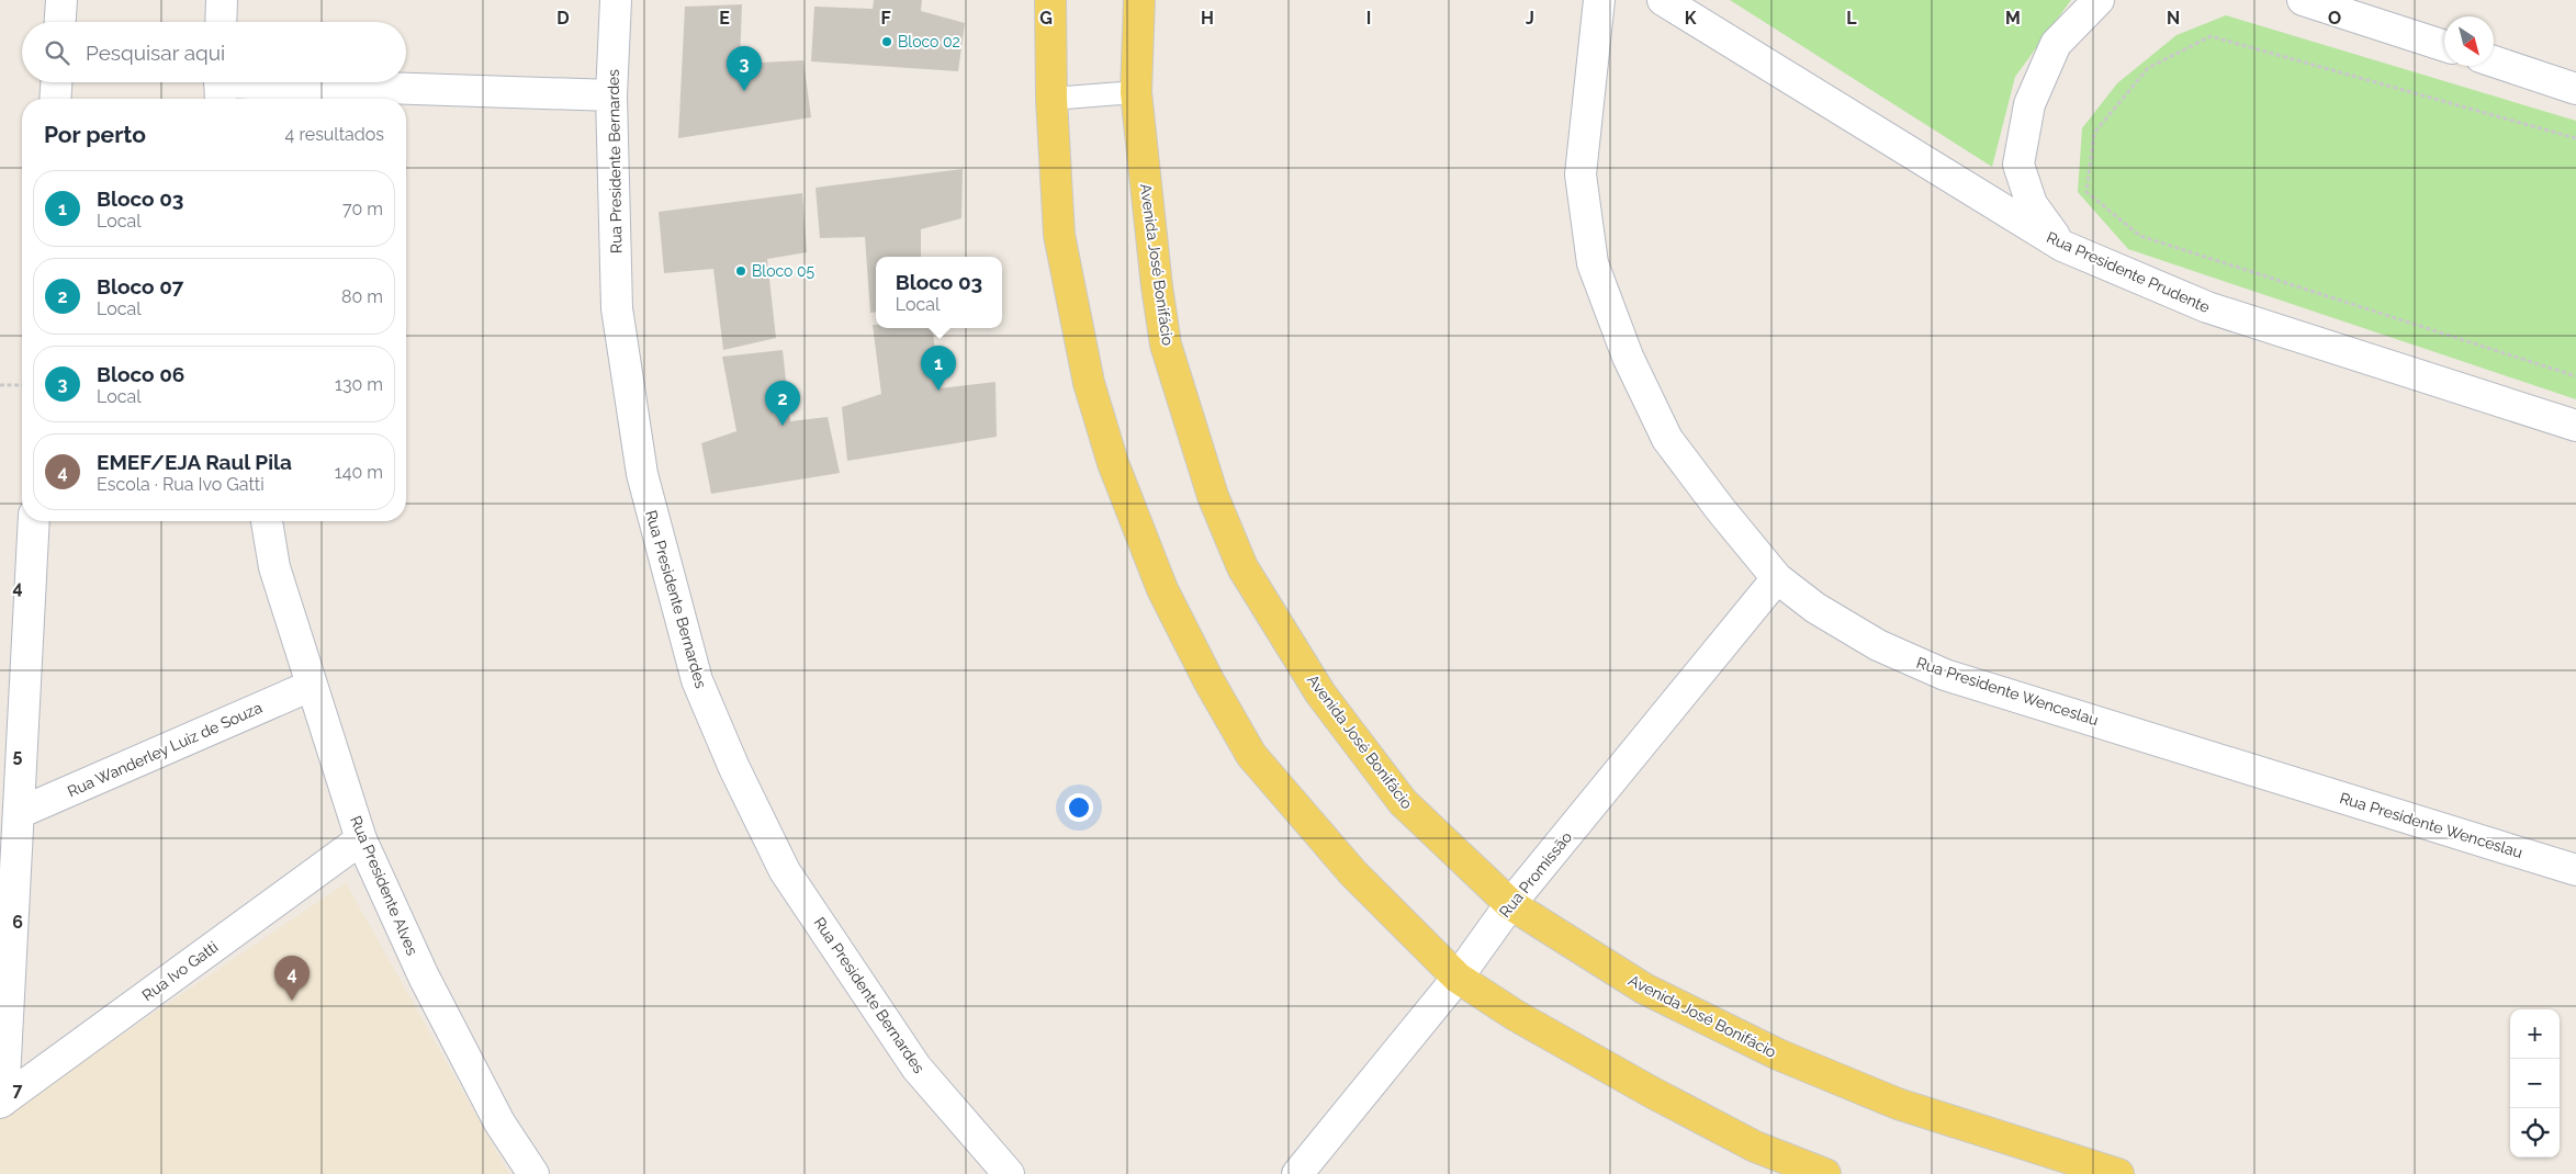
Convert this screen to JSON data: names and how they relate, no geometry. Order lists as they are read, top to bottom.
{
  "streets": {
    "main road": ["Avenida José Bonifácio"],
    "street": [
      "Rua Presidente Bernardes",
      "Rua Presidente Prudente",
      "Rua Presidente Wenceslau",
      "Rua Wanderley Luiz de Souza",
      "Rua Promissão",
      "Rua Presidente Alves",
      "Rua Ivo Gatti"
    ]
  },
  "crossings": [
    ["Avenida José Bonifácio", "Rua Promissão"],
    ["Rua Presidente Wenceslau", "Rua Promissão"],
    ["Rua Wanderley Luiz de Souza", "Rua Presidente Alves"],
    ["Rua Presidente Alves", "Rua Ivo Gatti"]
  ],
  "places": ["Bloco 02", "Bloco 05"],
  "north": "bottom right",
  "page": {
    "search": "Pesquisar aqui",
    "pins": [
      "3",
      "1",
      "2",
      "4"
    ],
    "heading": ["Por perto", "4 resultados"],
    "list": [
      {
        "mark": "1",
        "name": "Bloco 03",
        "note": "Local",
        "value": "70 m"
      },
      {
        "mark": "2",
        "name": "Bloco 07",
        "note": "Local",
        "value": "80 m"
      },
      {
        "mark": "3",
        "name": "Bloco 06",
        "note": "Local",
        "value": "130 m"
      },
      {
        "mark": "4",
        "name": "EMEF/EJA Raul Pila",
        "note": "Escola · Rua Ivo Gatti",
        "value": "140 m"
      }
    ],
    "popup": ["Bloco 03", "Local"],
    "map_buttons": ["+", "−"]
  },
  "grid": {
    "columns": [
      "D",
      "E",
      "F",
      "G",
      "H",
      "I",
      "J",
      "K",
      "L",
      "M",
      "N",
      "O"
    ],
    "rows": [
      "4",
      "5",
      "6",
      "7"
    ]
  }
}
